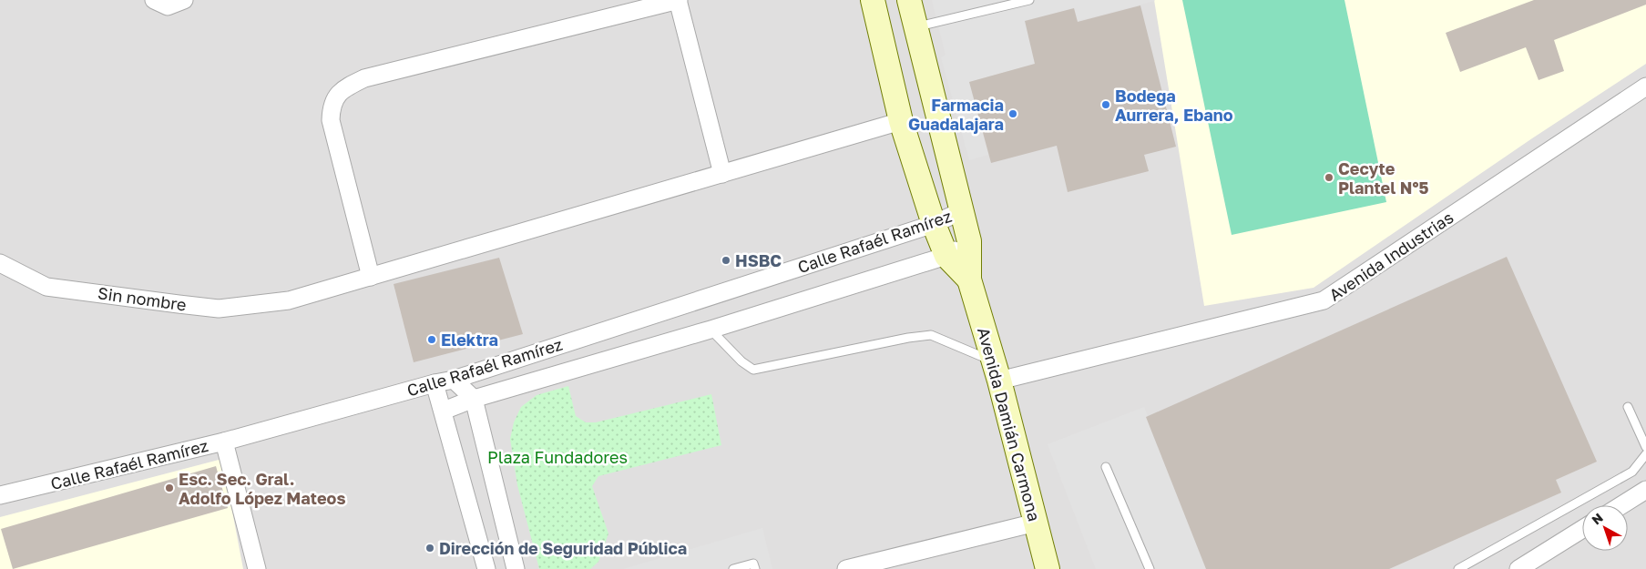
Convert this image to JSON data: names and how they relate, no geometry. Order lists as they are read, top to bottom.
{
  "streets": {
    "street": [
      "Calle Rafaél Ramírez",
      "Avenida Industrias",
      "Sin nombre",
      "Avenida Damián Carmona"
    ]
  },
  "crossings": [
    ["Calle Rafaél Ramírez", "Avenida Damián Carmona"],
    ["Avenida Industrias", "Avenida Damián Carmona"]
  ],
  "parks": ["Plaza Fundadores"],
  "places": [
    "Bodega Aurrera, Ebano",
    "Farmacia Guadalajara",
    "Cecyte Plantel N°5",
    "HSBC",
    "Elektra",
    "Esc. Sec. Gral. Adolfo López Mateos",
    "Dirección de Seguridad Pública"
  ],
  "north": "top left"
}
